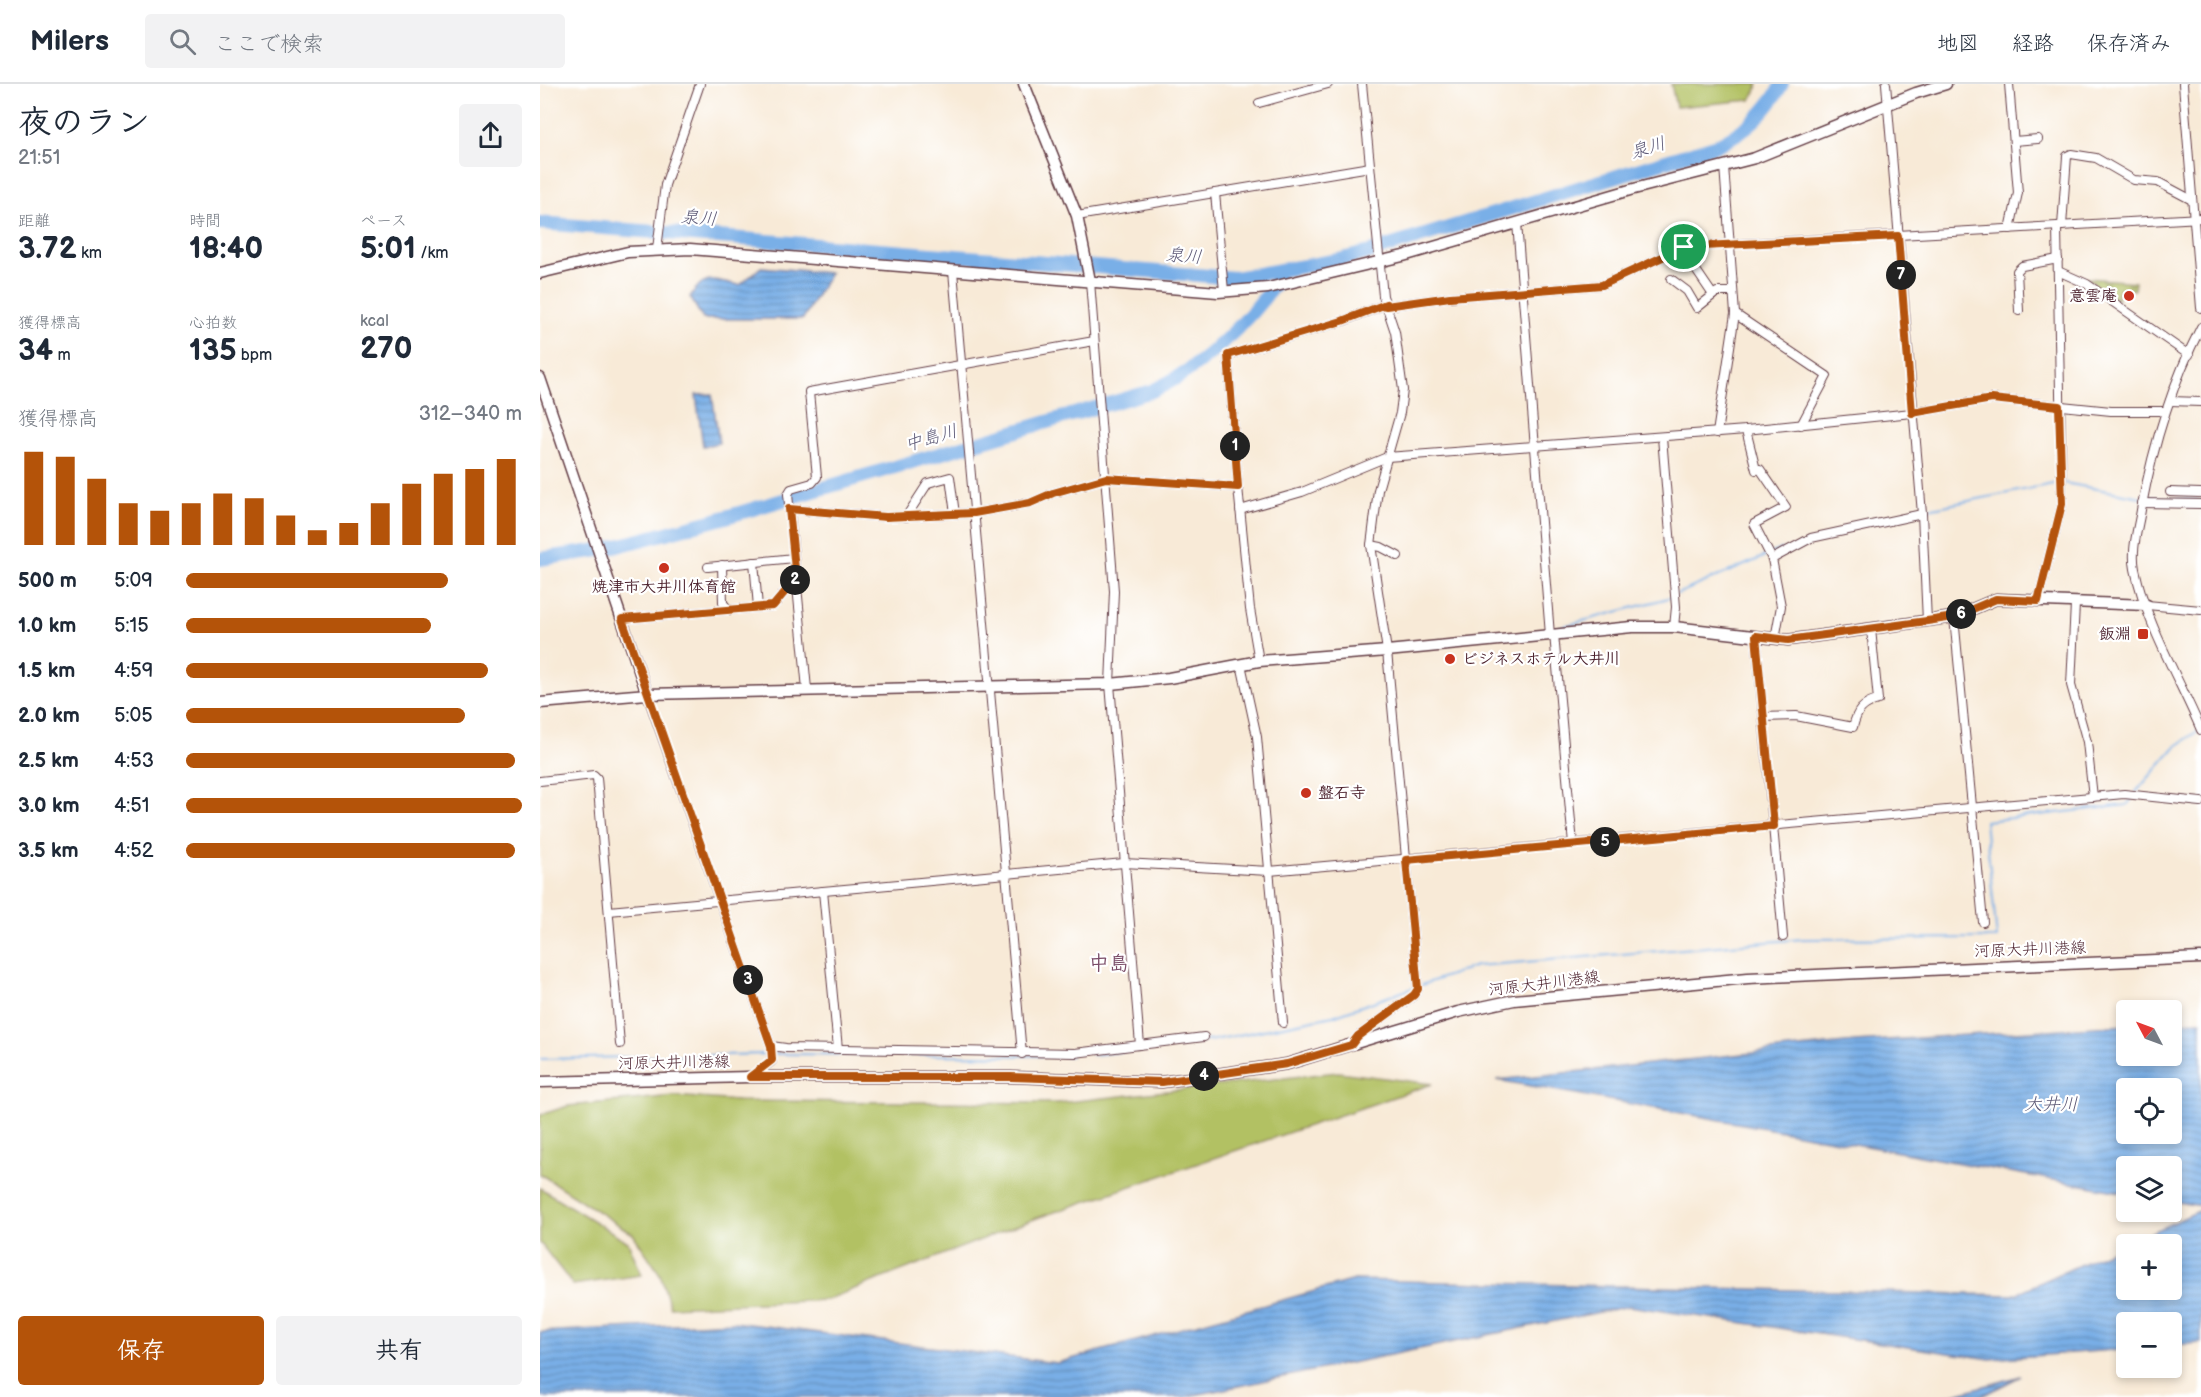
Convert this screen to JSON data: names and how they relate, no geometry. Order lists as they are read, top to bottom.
{
  "streets": {
    "street": ["河原大井川港線"]
  },
  "districts": ["中島"],
  "water": ["泉川", "中島川", "大井川"],
  "places": {
    "other": [
      "意雲庵",
      "焼津市大井川体育館",
      "ビジネスホテル大井川",
      "盤石寺"
    ],
    "transit": ["飯淵"]
  },
  "north": "top left",
  "page": {
    "header": "Milers",
    "search": "ここで検索",
    "nav": ["地図", "経路", "保存済み"],
    "heading": ["夜のラン", "21:51"],
    "stats": [
      ["距離", "3.72 km"],
      ["時間", "18:40"],
      ["ペース", "5:01 /km"],
      ["獲得標高", "34 m"],
      ["心拍数", "135 bpm"],
      ["kcal", "270"]
    ],
    "pins": [
      "7",
      "1",
      "2",
      "6",
      "5",
      "3",
      "4"
    ],
    "chart": ["獲得標高", "312–340 m"],
    "list": [
      {
        "name": "500 m",
        "note": "5:09"
      },
      {
        "name": "1.0 km",
        "note": "5:15"
      },
      {
        "name": "1.5 km",
        "note": "4:59"
      },
      {
        "name": "2.0 km",
        "note": "5:05"
      },
      {
        "name": "2.5 km",
        "note": "4:53"
      },
      {
        "name": "3.0 km",
        "note": "4:51"
      },
      {
        "name": "3.5 km",
        "note": "4:52"
      }
    ],
    "map_buttons": ["+", "−"],
    "buttons": ["保存", "共有"]
  }
}
